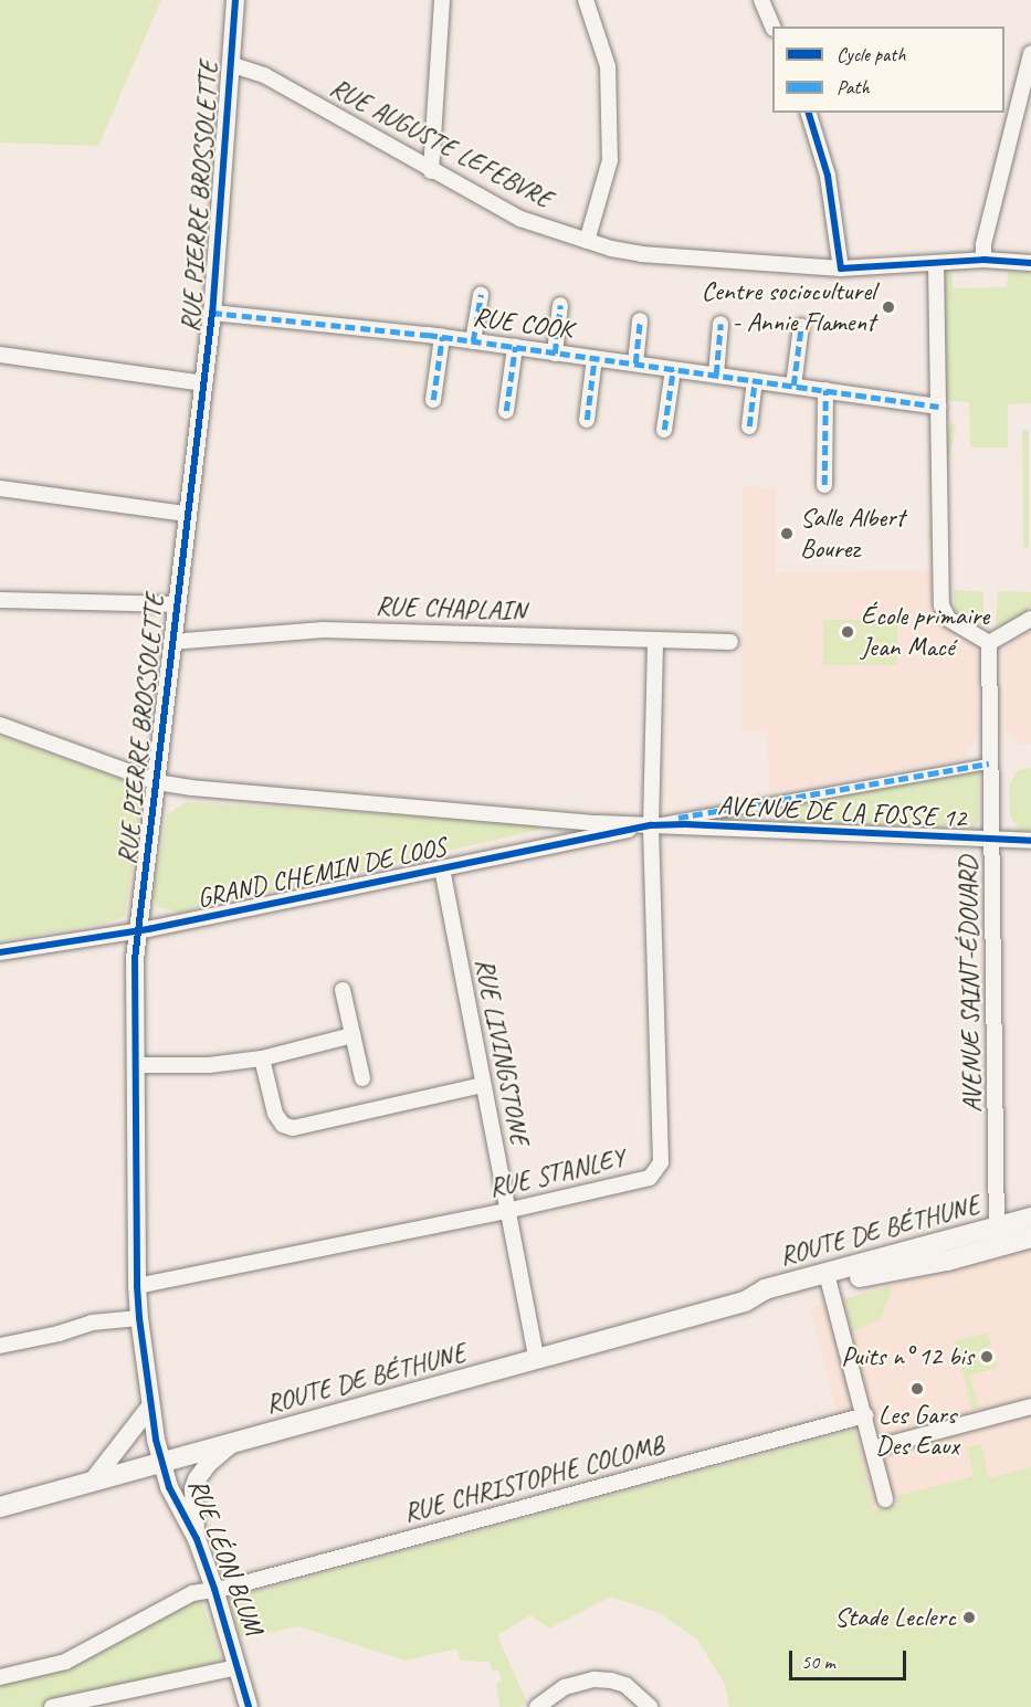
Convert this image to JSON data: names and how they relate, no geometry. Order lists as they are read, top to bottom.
{
  "streets": {
    "main road": ["ROUTE DE BÉTHUNE"],
    "street": [
      "RUE AUGUSTE LEFEBVRE",
      "RUE PIERRE BROSSOLETTE",
      "RUE COOK",
      "RUE CHAPLAIN",
      "AVENUE DE LA FOSSE 12",
      "GRAND CHEMIN DE LOOS",
      "AVENUE SAINT-ÉDOUARD",
      "RUE LIVINGSTONE",
      "RUE STANLEY",
      "RUE CHRISTOPHE COLOMB",
      "RUE LÉON BLUM"
    ]
  },
  "crossings": [
    ["RUE AUGUSTE LEFEBVRE", "RUE PIERRE BROSSOLETTE"],
    ["RUE PIERRE BROSSOLETTE", "RUE COOK"],
    ["RUE PIERRE BROSSOLETTE", "RUE CHAPLAIN"],
    ["RUE PIERRE BROSSOLETTE", "AVENUE DE LA FOSSE 12"],
    ["RUE PIERRE BROSSOLETTE", "GRAND CHEMIN DE LOOS"],
    ["RUE PIERRE BROSSOLETTE", "RUE STANLEY"],
    ["RUE PIERRE BROSSOLETTE", "ROUTE DE BÉTHUNE"],
    ["RUE PIERRE BROSSOLETTE", "RUE LÉON BLUM"],
    ["RUE CHAPLAIN", "RUE STANLEY"],
    ["AVENUE DE LA FOSSE 12", "GRAND CHEMIN DE LOOS"],
    ["AVENUE DE LA FOSSE 12", "AVENUE SAINT-ÉDOUARD"],
    ["AVENUE DE LA FOSSE 12", "RUE STANLEY"],
    ["GRAND CHEMIN DE LOOS", "AVENUE SAINT-ÉDOUARD"],
    ["GRAND CHEMIN DE LOOS", "RUE LIVINGSTONE"],
    ["GRAND CHEMIN DE LOOS", "RUE STANLEY"],
    ["AVENUE SAINT-ÉDOUARD", "ROUTE DE BÉTHUNE"],
    ["RUE LIVINGSTONE", "RUE STANLEY"],
    ["RUE LIVINGSTONE", "ROUTE DE BÉTHUNE"],
    ["ROUTE DE BÉTHUNE", "RUE LÉON BLUM"],
    ["RUE CHRISTOPHE COLOMB", "RUE LÉON BLUM"]
  ],
  "places": [
    "Centre socioculturel - Annie Flament",
    "Salle Albert Bourez",
    "École primaire Jean Macé",
    "Puits n° 12 bis",
    "Les Gars Des Eaux",
    "Stade Leclerc"
  ],
  "legend": ["Cycle path", "Path"],
  "scale_bar": "50 m"
}
